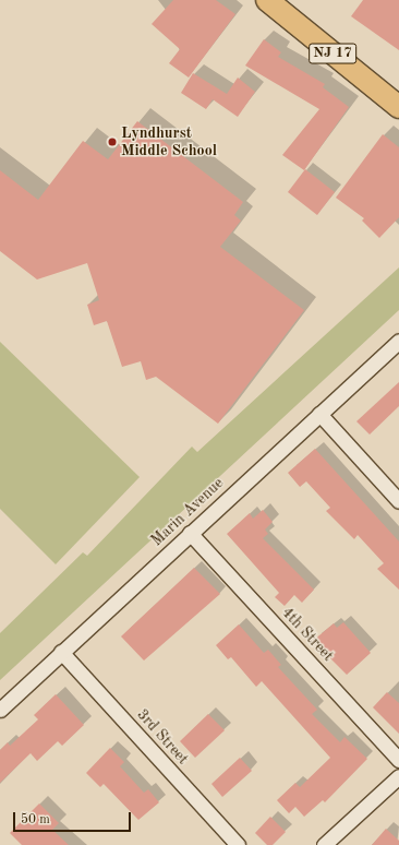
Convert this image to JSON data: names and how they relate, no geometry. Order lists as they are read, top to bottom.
{
  "streets": {
    "main road": ["NJ 17"],
    "street": ["Marin Avenue", "4th Street", "3rd Street"]
  },
  "crossings": [
    ["Marin Avenue", "4th Street"],
    ["Marin Avenue", "3rd Street"]
  ],
  "places": ["Lyndhurst Middle School"],
  "scale_bar": "50 m"
}
